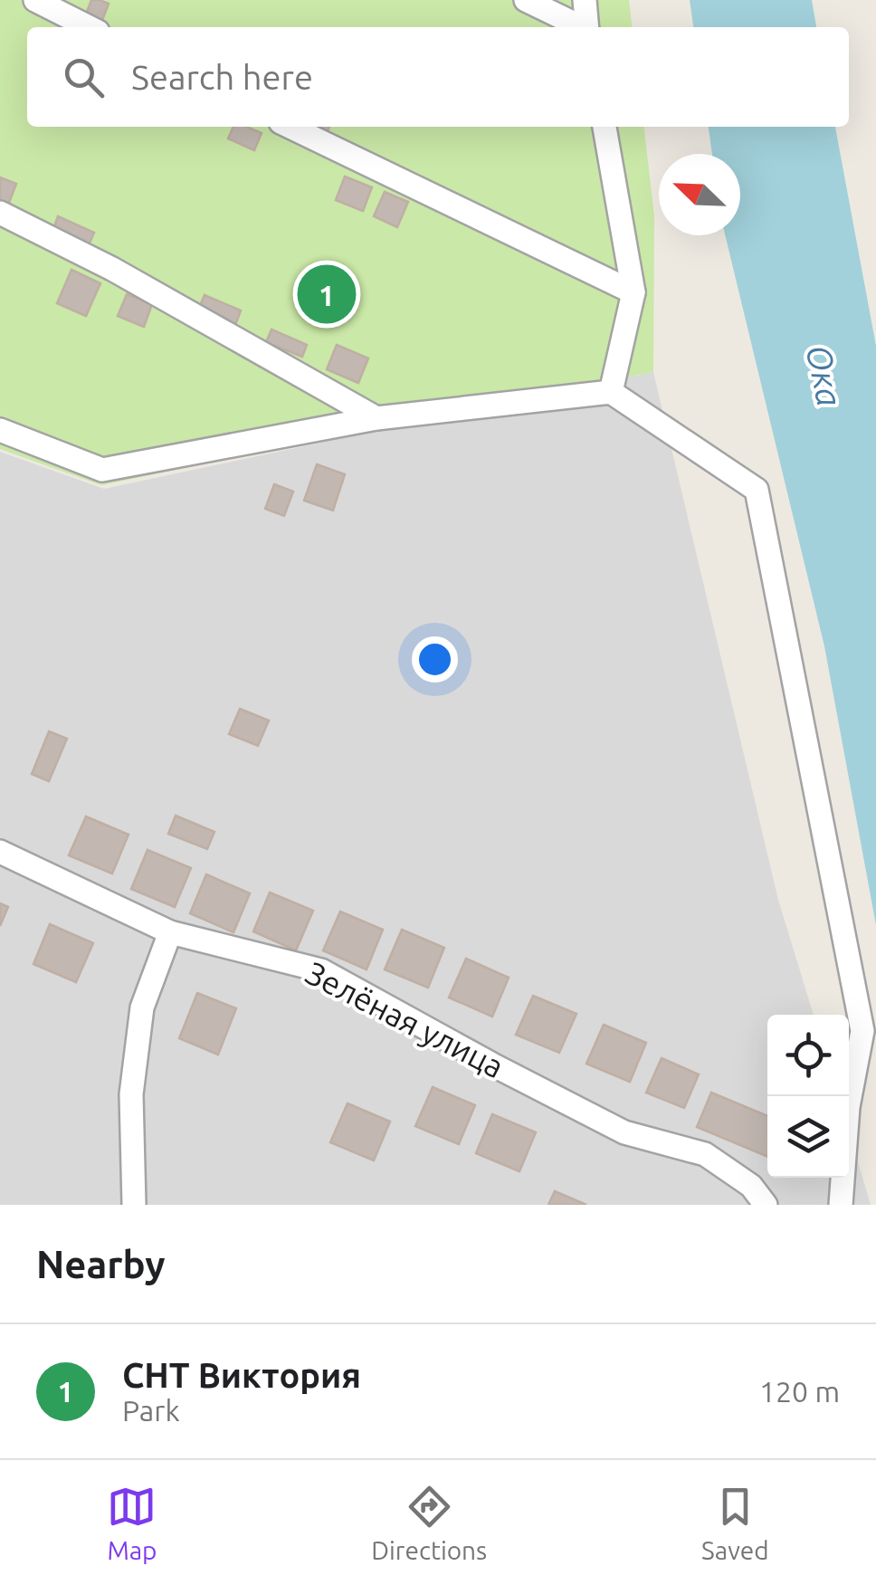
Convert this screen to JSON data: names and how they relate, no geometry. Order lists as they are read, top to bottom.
{
  "streets": {
    "street": ["Зелёная улица"]
  },
  "water": ["Ока"],
  "north": "top left",
  "page": {
    "search": "Search here",
    "pins": "1",
    "heading": "Nearby",
    "list": [
      {
        "mark": "1",
        "name": "СНТ Виктория",
        "note": "Park",
        "value": "120 m"
      }
    ],
    "nav": ["Map", "Directions", "Saved"]
  }
}
